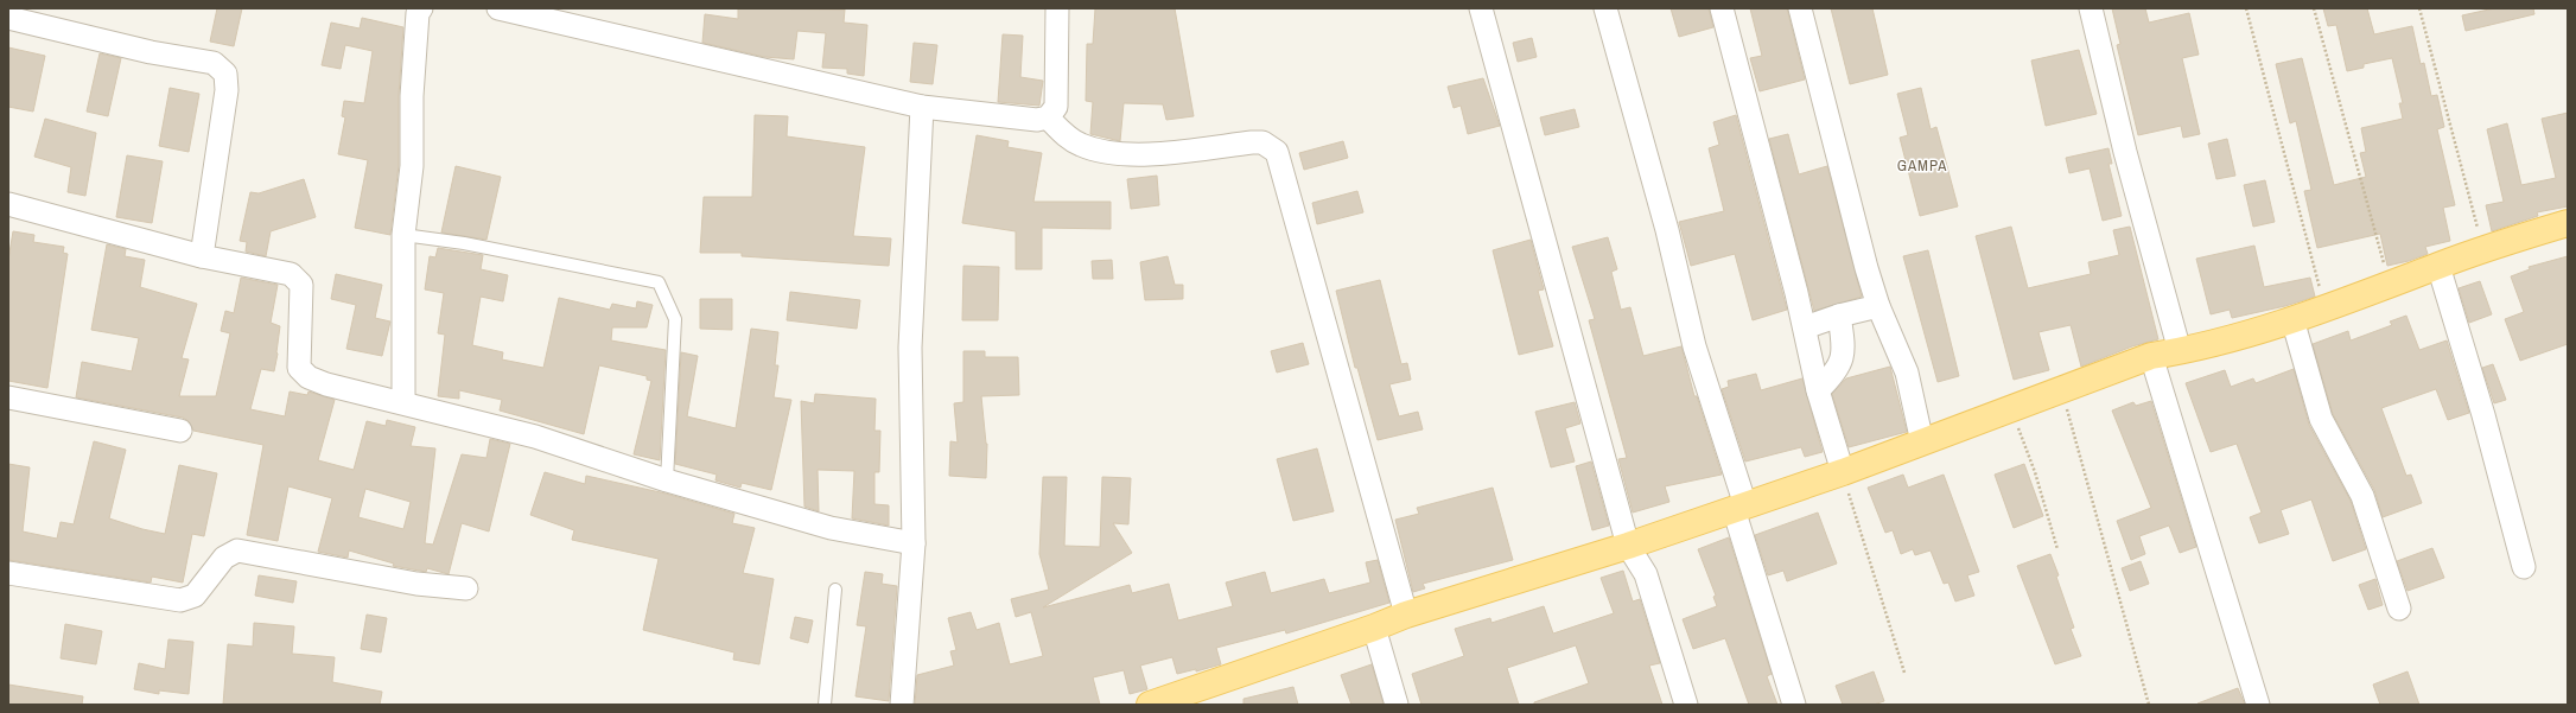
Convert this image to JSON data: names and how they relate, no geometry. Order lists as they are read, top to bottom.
{
  "districts": ["GAMPA"]
}
